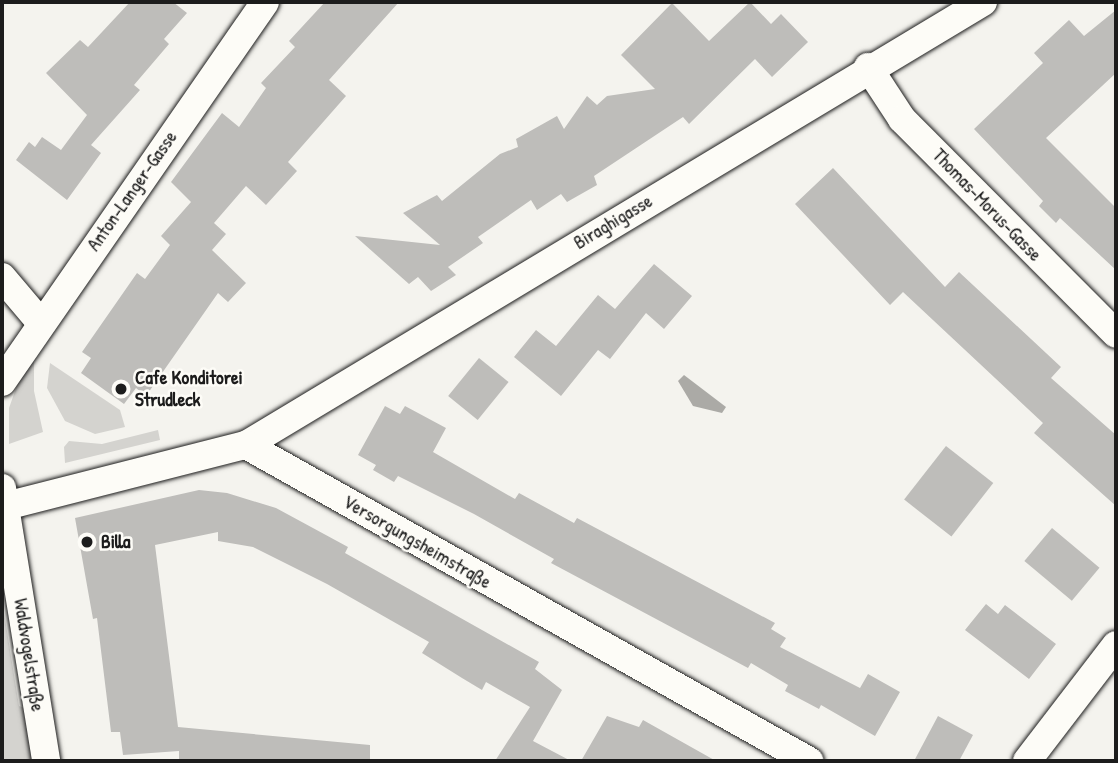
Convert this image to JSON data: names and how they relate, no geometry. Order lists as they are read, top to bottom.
{
  "streets": {
    "street": [
      "Anton-Langer-Gasse",
      "Thomas-Morus-Gasse",
      "Biraghigasse",
      "Versorgungsheimstraße",
      "Waldvogelstraße"
    ]
  },
  "crossings": [
    ["Thomas-Morus-Gasse", "Biraghigasse"],
    ["Biraghigasse", "Versorgungsheimstraße"]
  ],
  "places": ["Cafe Konditorei Strudleck", "Billa"]
}
